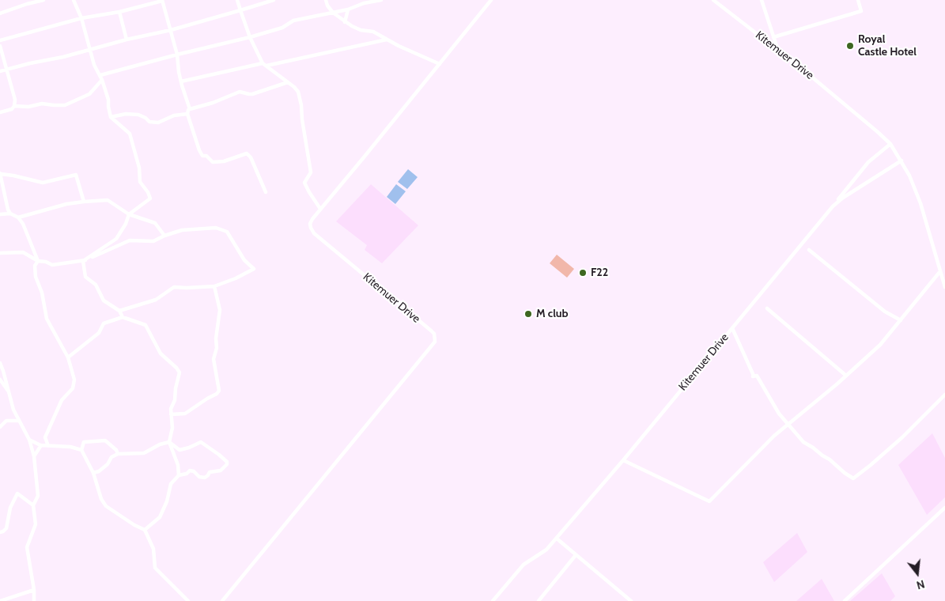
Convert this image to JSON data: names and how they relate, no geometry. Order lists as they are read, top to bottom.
{
  "streets": {
    "street": ["Kitemuer Drive"]
  },
  "places": ["Royal Castle Hotel", "F22", "M club"],
  "north": "bottom"
}
